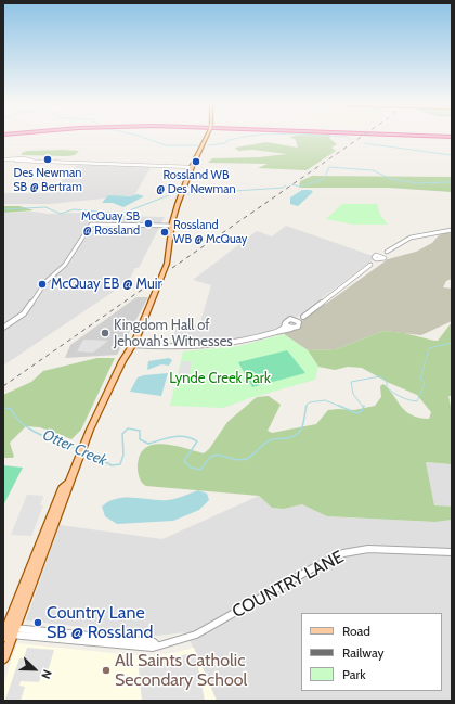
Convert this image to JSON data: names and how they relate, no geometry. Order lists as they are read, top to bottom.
{
  "streets": {
    "street": ["COUNTRY LANE"]
  },
  "water": ["Otter Creek"],
  "parks": ["Lynde Creek Park"],
  "places": [
    "Des Newman SB @ Bertram",
    "Rossland WB @ Des Newman",
    "McQuay SB @ Rossland",
    "Rossland WB @ McQuay",
    "McQuay EB @ Muir",
    "Kingdom Hall of Jehovah's Witnesses",
    "Country Lane SB @ Rossland",
    "All Saints Catholic Secondary School"
  ],
  "legend": ["Road", "Railway", "Park"],
  "north": "bottom right"
}
